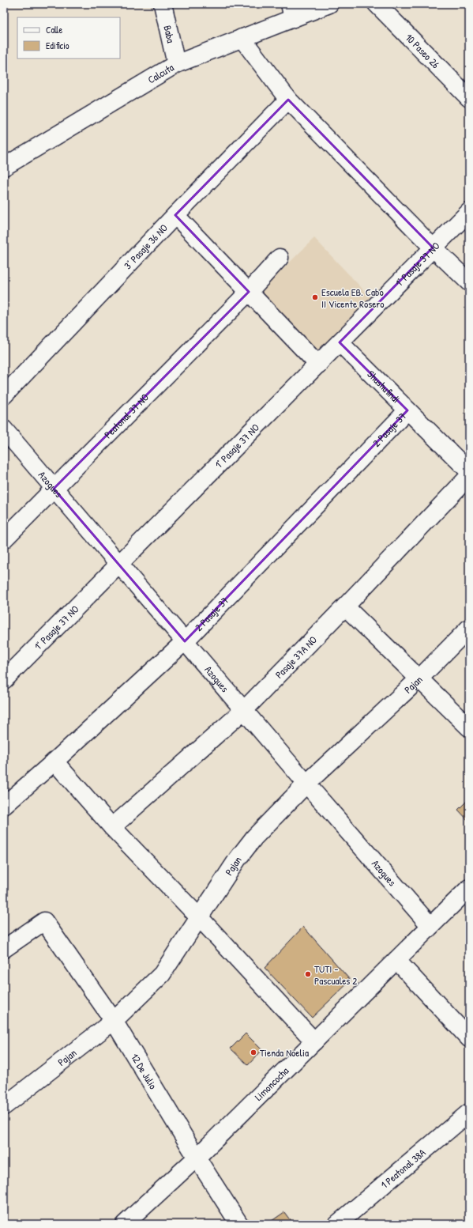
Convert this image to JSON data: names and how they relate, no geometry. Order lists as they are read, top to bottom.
{
  "streets": {
    "street": [
      "Baba",
      "10 Paseo 26",
      "Calcuta",
      "3° Pasaje 36 NO",
      "1° Pasaje 37 NO",
      "Shushufindi",
      "Peatonal 37 NO",
      "2 Pasaje 37",
      "Azogues",
      "Pasaje 37A NO",
      "Pajan",
      "12 De Julio",
      "Limoncocha",
      "1 Peatonal 38A"
    ]
  },
  "crossings": [
    ["Baba", "Calcuta"],
    ["1° Pasaje 37 NO", "Shushufindi"],
    ["1° Pasaje 37 NO", "Azogues"],
    ["Shushufindi", "2 Pasaje 37"],
    ["Peatonal 37 NO", "Azogues"],
    ["2 Pasaje 37", "Azogues"],
    ["Azogues", "Pasaje 37A NO"],
    ["Azogues", "Pajan"],
    ["Azogues", "Limoncocha"],
    ["Pajan", "12 De Julio"],
    ["12 De Julio", "Limoncocha"]
  ],
  "places": ["Escuela EB. Cabo II Vicente Rosero", "TUTI - Pascuales 2", "Tienda Noelia"],
  "legend": ["Calle", "Edificio"]
}
